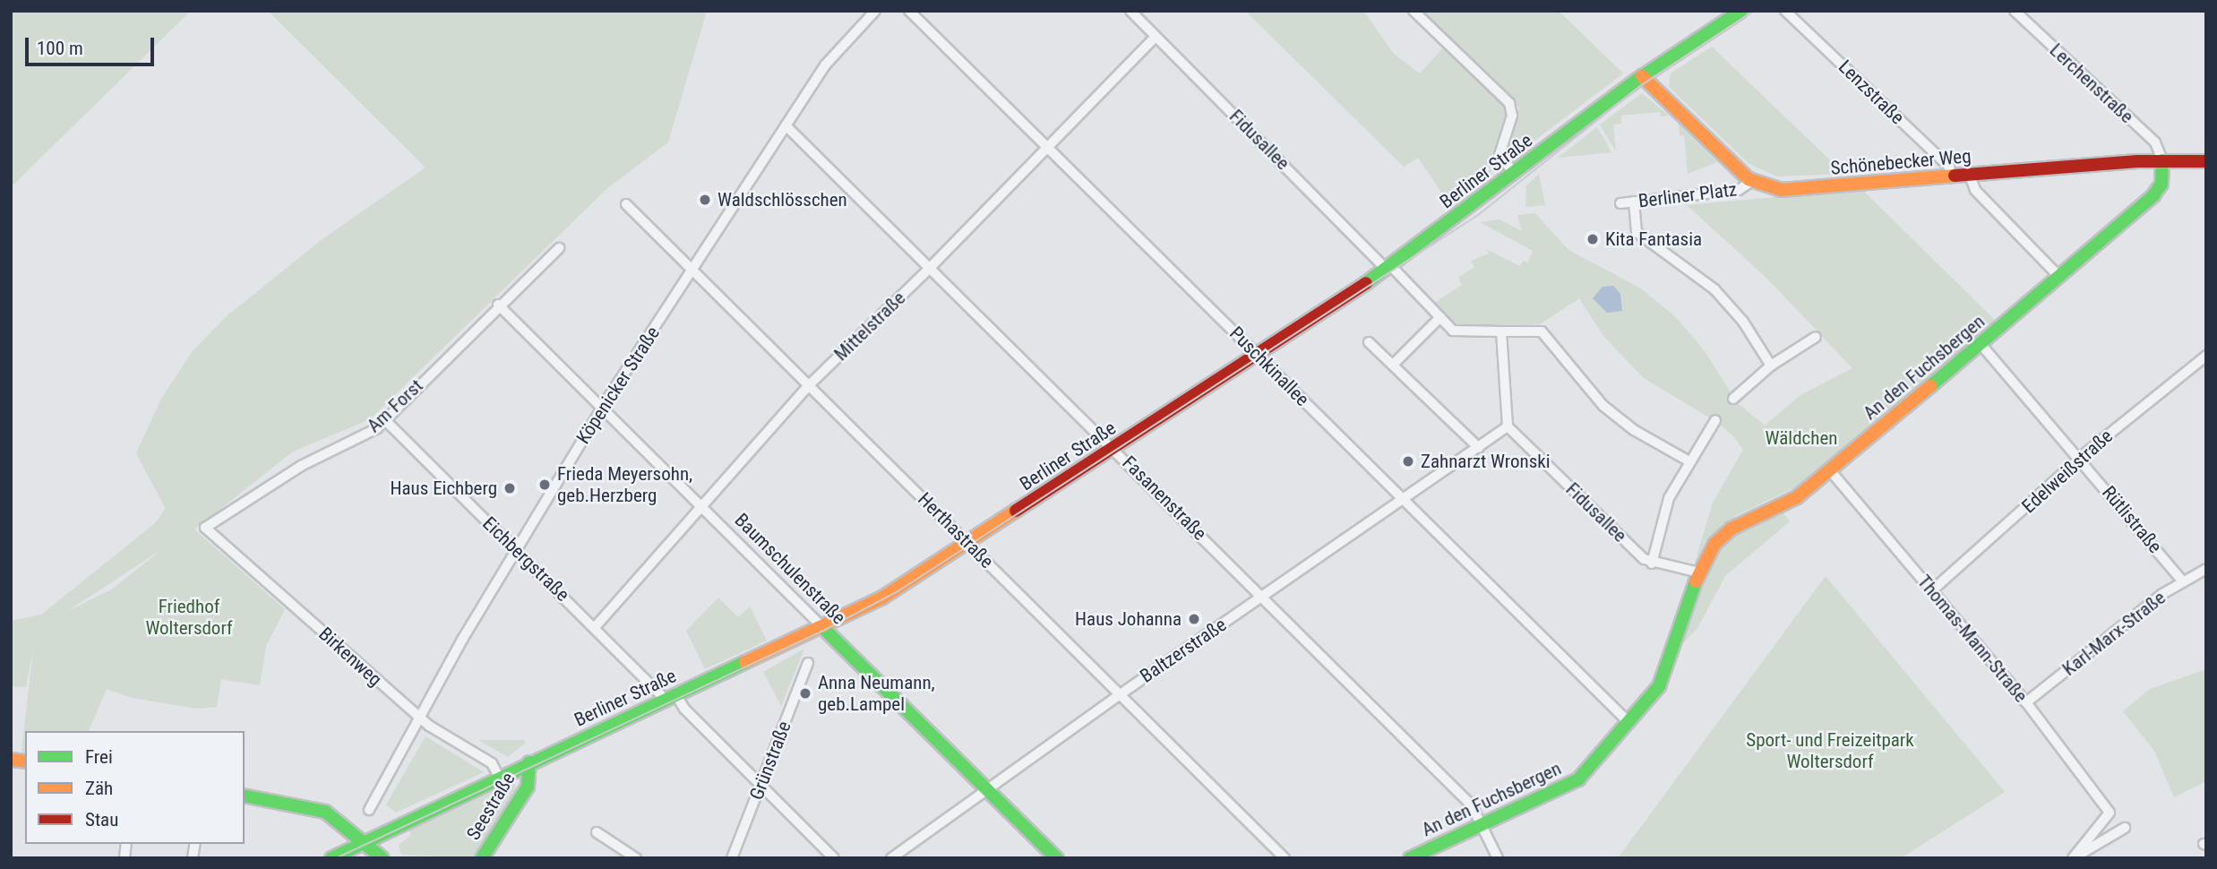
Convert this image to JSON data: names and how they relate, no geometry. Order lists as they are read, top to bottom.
{
  "streets": {
    "street": [
      "Lerchenstraße",
      "Lenzstraße",
      "Fidusallee",
      "Schönebecker Weg",
      "Berliner Straße",
      "Berliner Platz",
      "Mittelstraße",
      "Puschkinallee",
      "An den Fuchsbergen",
      "Köpenicker Straße",
      "Am Forst",
      "Edelweißstraße",
      "Fasanenstraße",
      "Rütlistraße",
      "Herthastraße",
      "Eichbergstraße",
      "Baumschulenstraße",
      "Karl-Marx-Straße",
      "Thomas-Mann-Straße",
      "Baltzerstraße",
      "Birkenweg",
      "Grünstraße",
      "Seestraße"
    ]
  },
  "crossings": [
    ["Lerchenstraße", "Schönebecker Weg"],
    ["Lerchenstraße", "An den Fuchsbergen"],
    ["Lenzstraße", "Schönebecker Weg"],
    ["Fidusallee", "Berliner Straße"],
    ["Fidusallee", "Mittelstraße"],
    ["Schönebecker Weg", "Berliner Straße"],
    ["Schönebecker Weg", "Berliner Platz"],
    ["Schönebecker Weg", "An den Fuchsbergen"],
    ["Berliner Straße", "Puschkinallee"],
    ["Berliner Straße", "Fasanenstraße"],
    ["Berliner Straße", "Herthastraße"],
    ["Berliner Straße", "Eichbergstraße"],
    ["Berliner Straße", "Baumschulenstraße"],
    ["Berliner Straße", "Birkenweg"],
    ["Berliner Straße", "Seestraße"],
    ["Mittelstraße", "Puschkinallee"],
    ["Mittelstraße", "Fasanenstraße"],
    ["Mittelstraße", "Herthastraße"],
    ["Mittelstraße", "Eichbergstraße"],
    ["Mittelstraße", "Baumschulenstraße"],
    ["Puschkinallee", "An den Fuchsbergen"],
    ["Puschkinallee", "Baltzerstraße"],
    ["An den Fuchsbergen", "Fasanenstraße"],
    ["An den Fuchsbergen", "Rütlistraße"],
    ["An den Fuchsbergen", "Thomas-Mann-Straße"],
    ["Köpenicker Straße", "Fasanenstraße"],
    ["Köpenicker Straße", "Herthastraße"],
    ["Köpenicker Straße", "Eichbergstraße"],
    ["Köpenicker Straße", "Baumschulenstraße"],
    ["Köpenicker Straße", "Birkenweg"],
    ["Am Forst", "Eichbergstraße"],
    ["Am Forst", "Baumschulenstraße"],
    ["Am Forst", "Birkenweg"],
    ["Edelweißstraße", "Rütlistraße"],
    ["Edelweißstraße", "Thomas-Mann-Straße"],
    ["Fasanenstraße", "Baltzerstraße"],
    ["Rütlistraße", "Karl-Marx-Straße"],
    ["Herthastraße", "Baltzerstraße"],
    ["Eichbergstraße", "Grünstraße"],
    ["Baumschulenstraße", "Baltzerstraße"],
    ["Karl-Marx-Straße", "Thomas-Mann-Straße"]
  ],
  "parks": ["Wäldchen", "Friedhof Woltersdorf", "Sport- und Freizeitpark Woltersdorf"],
  "places": [
    "Waldschlösschen",
    "Kita Fantasia",
    "Zahnarzt Wronski",
    "Frieda Meyersohn, geb.Herzberg",
    "Haus Eichberg",
    "Haus Johanna",
    "Anna Neumann, geb.Lampel"
  ],
  "legend": ["Frei", "Zäh", "Stau"],
  "scale_bar": "100 m"
}
